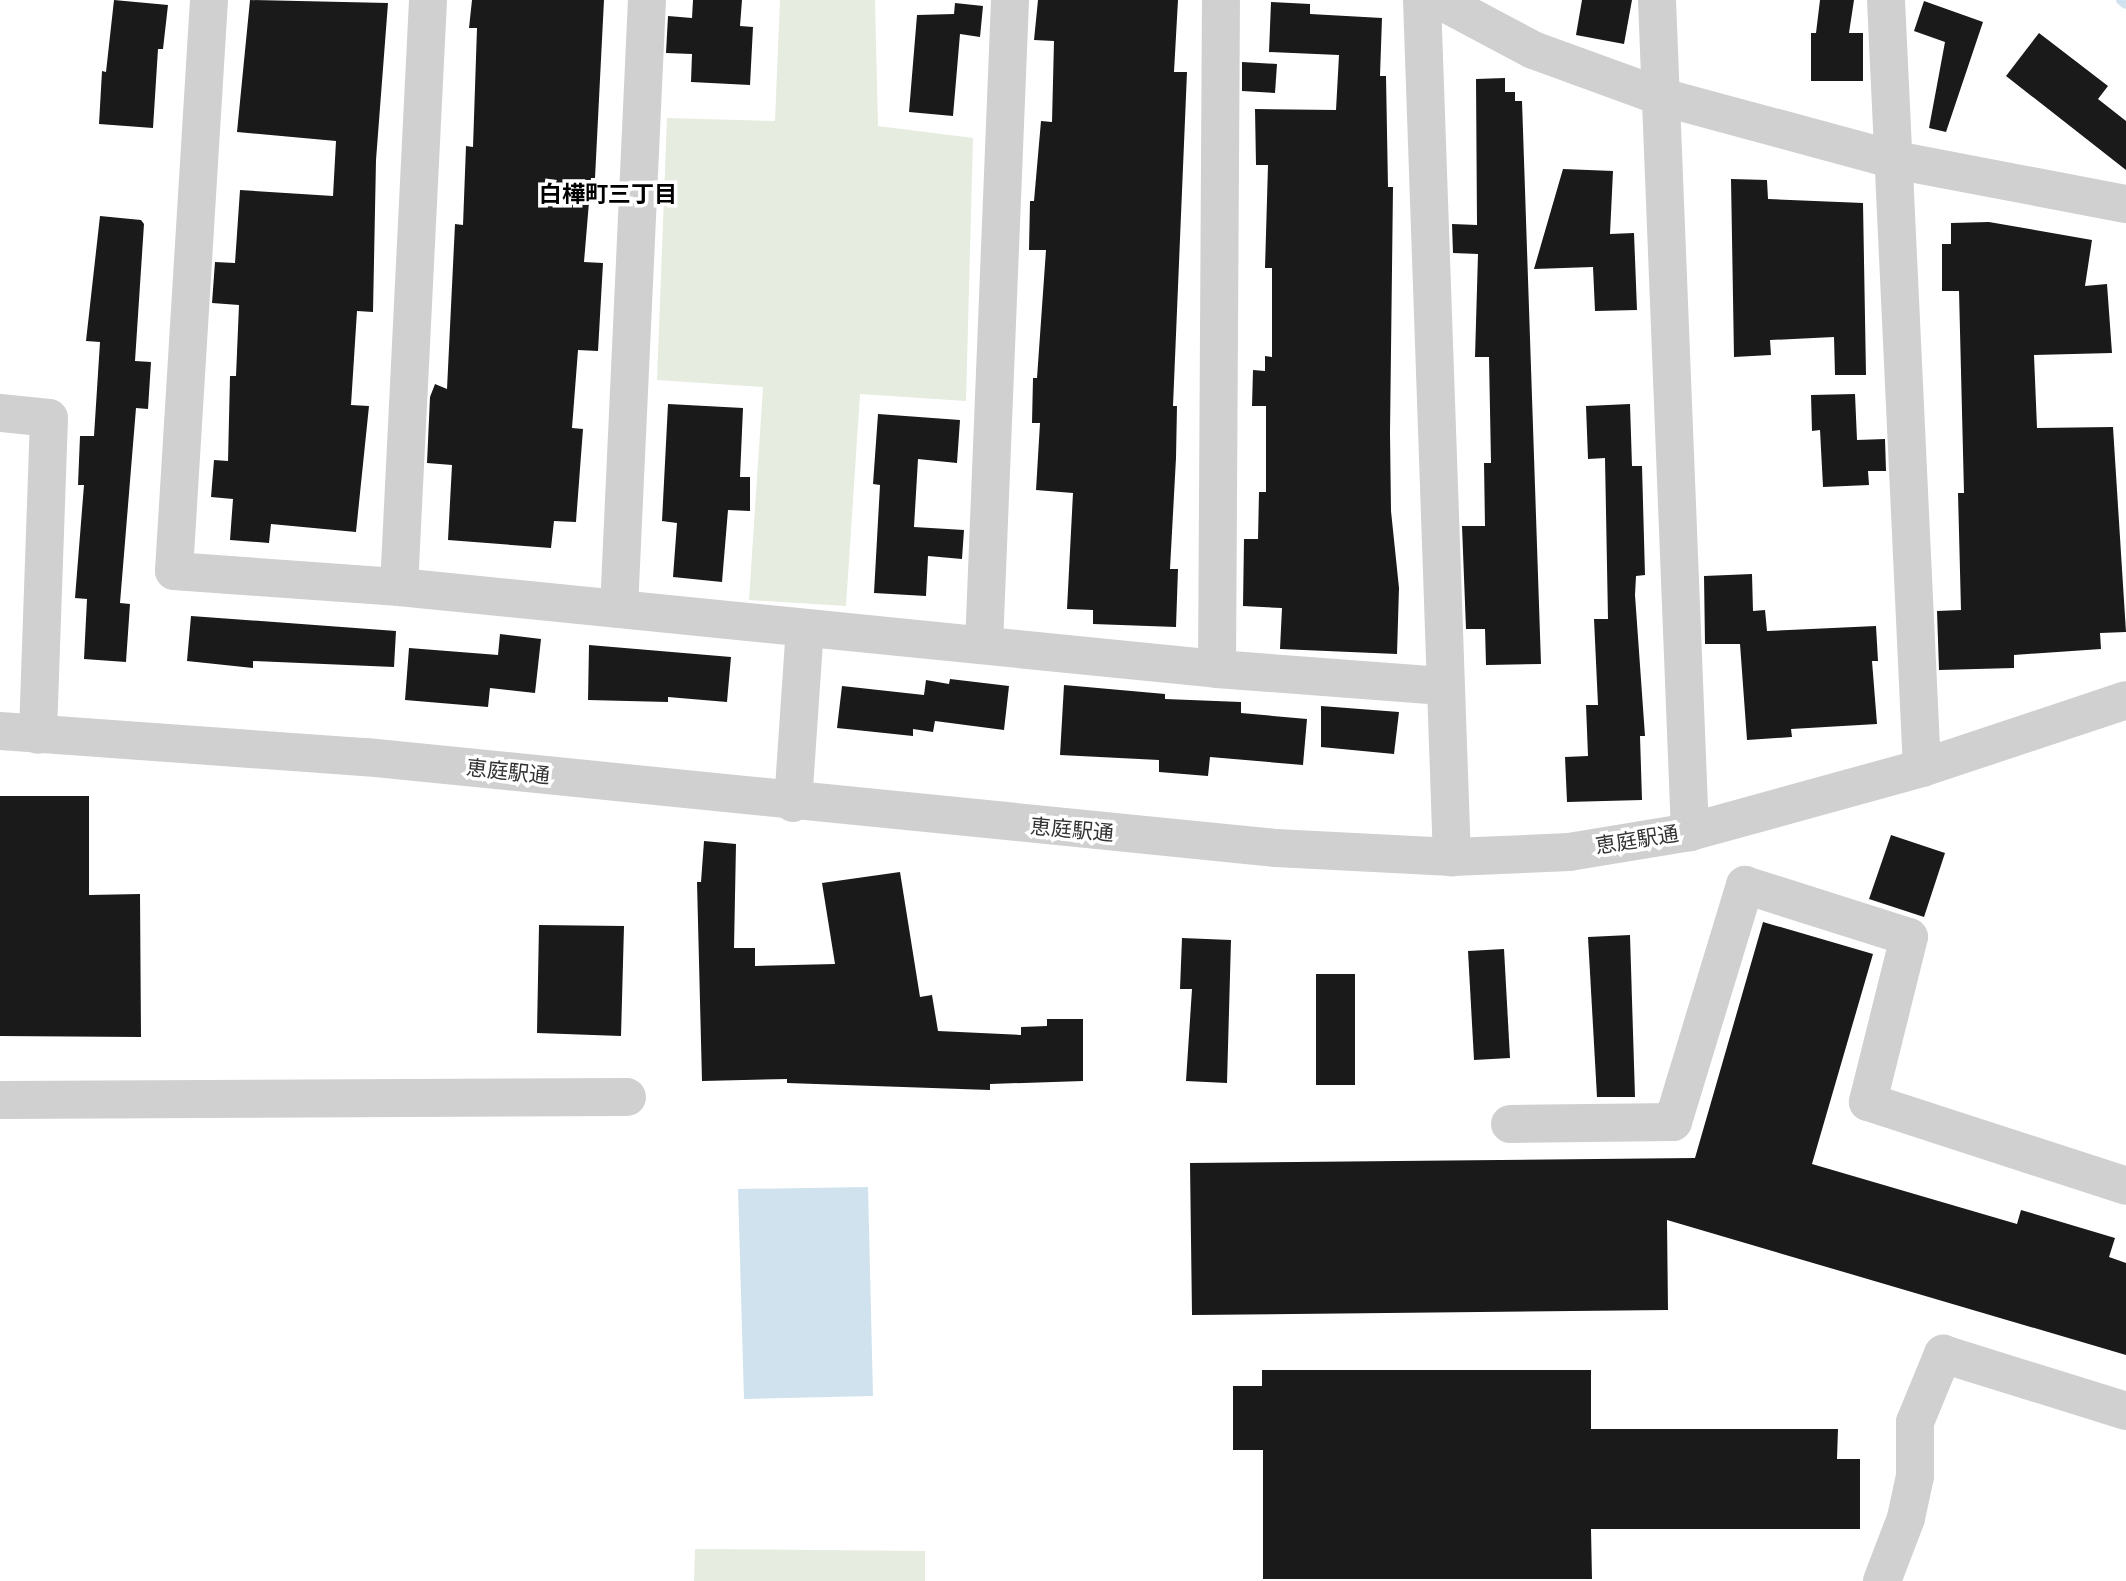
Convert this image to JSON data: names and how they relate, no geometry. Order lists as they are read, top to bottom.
{
  "streets": {
    "street": ["恵庭駅通"]
  },
  "districts": ["白樺町三丁目"]
}
